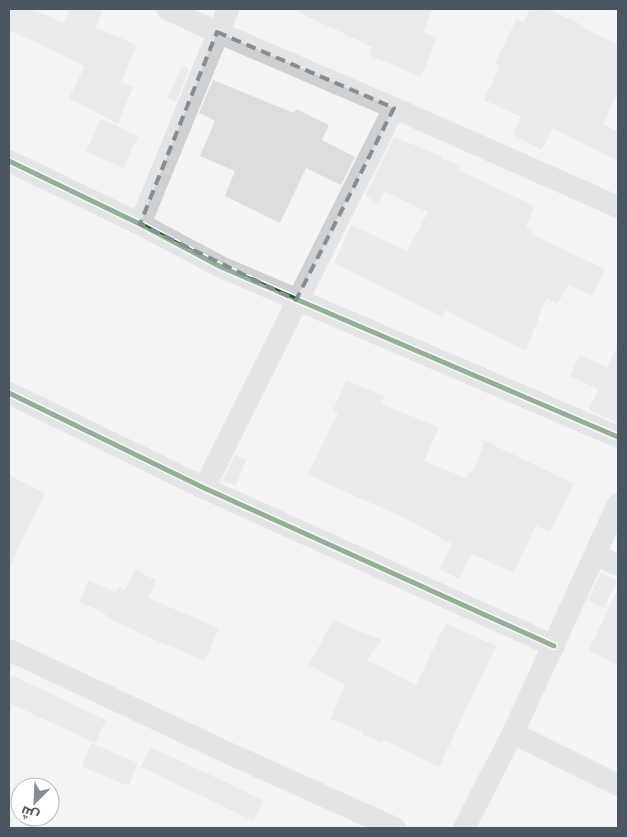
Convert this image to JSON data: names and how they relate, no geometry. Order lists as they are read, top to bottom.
{
  "north": "bottom left"
}
